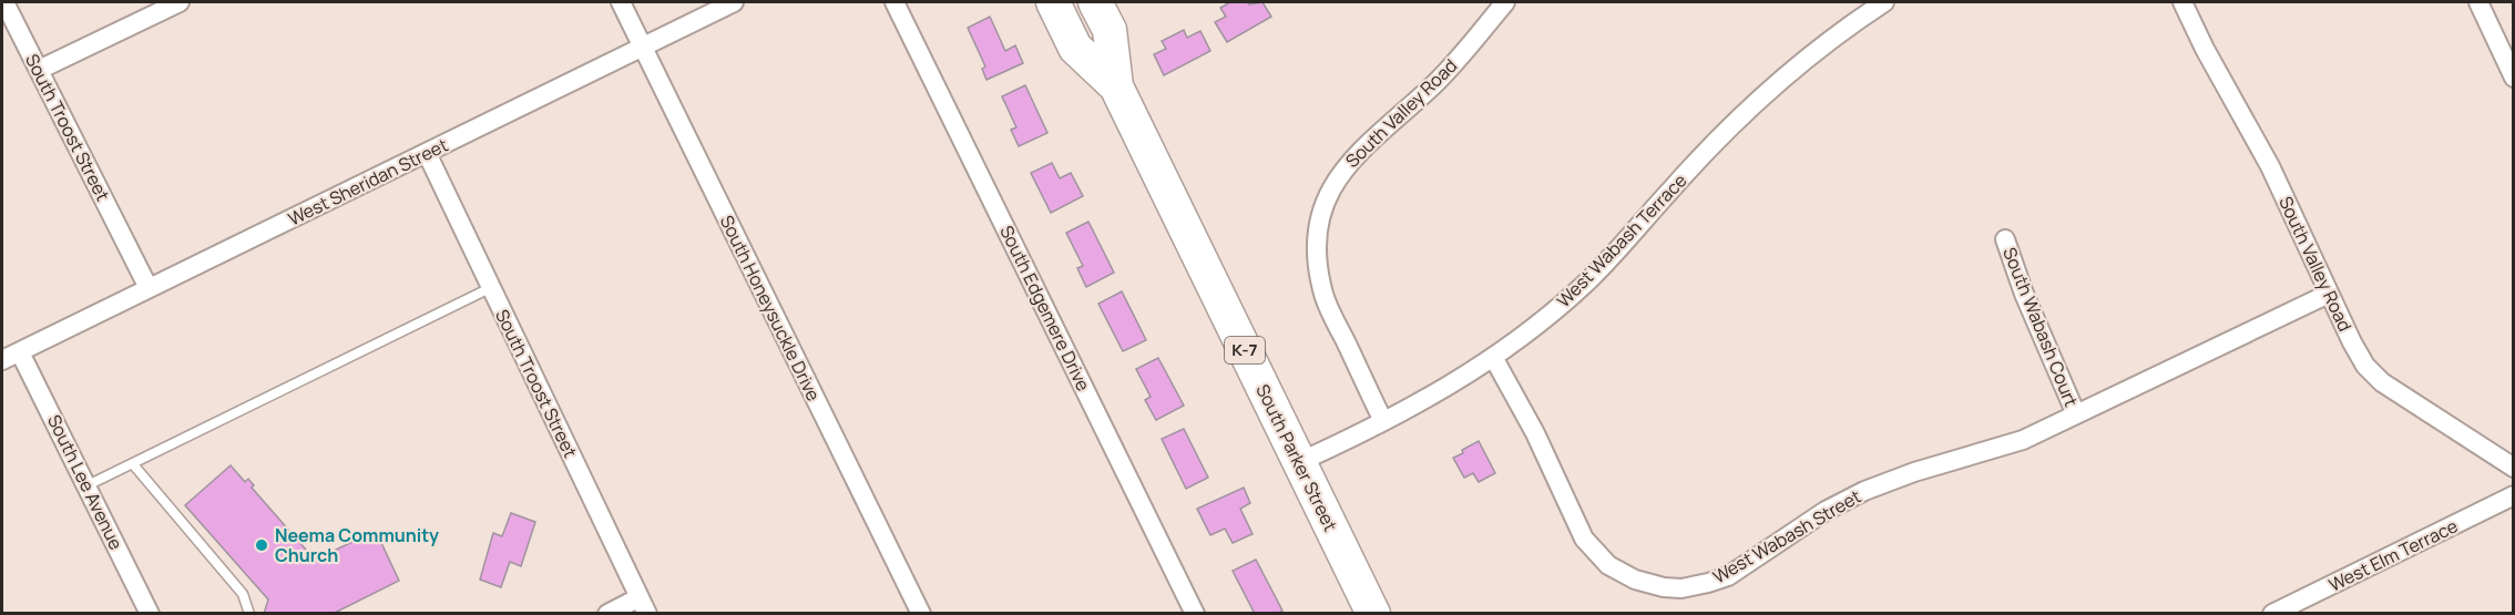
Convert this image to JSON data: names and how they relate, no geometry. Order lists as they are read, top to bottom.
{
  "streets": {
    "highway": ["K-7", "South Parker Street"],
    "street": [
      "South Valley Road",
      "South Troost Street",
      "West Sheridan Street",
      "West Wabash Terrace",
      "South Honeysuckle Drive",
      "South Edgemere Drive",
      "South Wabash Court",
      "South Lee Avenue",
      "West Wabash Street",
      "West Elm Terrace"
    ]
  },
  "crossings": [
    ["South Valley Road", "West Wabash Terrace"],
    ["South Valley Road", "West Wabash Street"],
    ["South Troost Street", "West Sheridan Street"],
    ["West Sheridan Street", "South Honeysuckle Drive"],
    ["West Sheridan Street", "South Lee Avenue"],
    ["West Wabash Terrace", "South Parker Street"],
    ["West Wabash Terrace", "West Wabash Street"],
    ["South Wabash Court", "West Wabash Street"]
  ],
  "places": ["Neema Community Church"]
}
